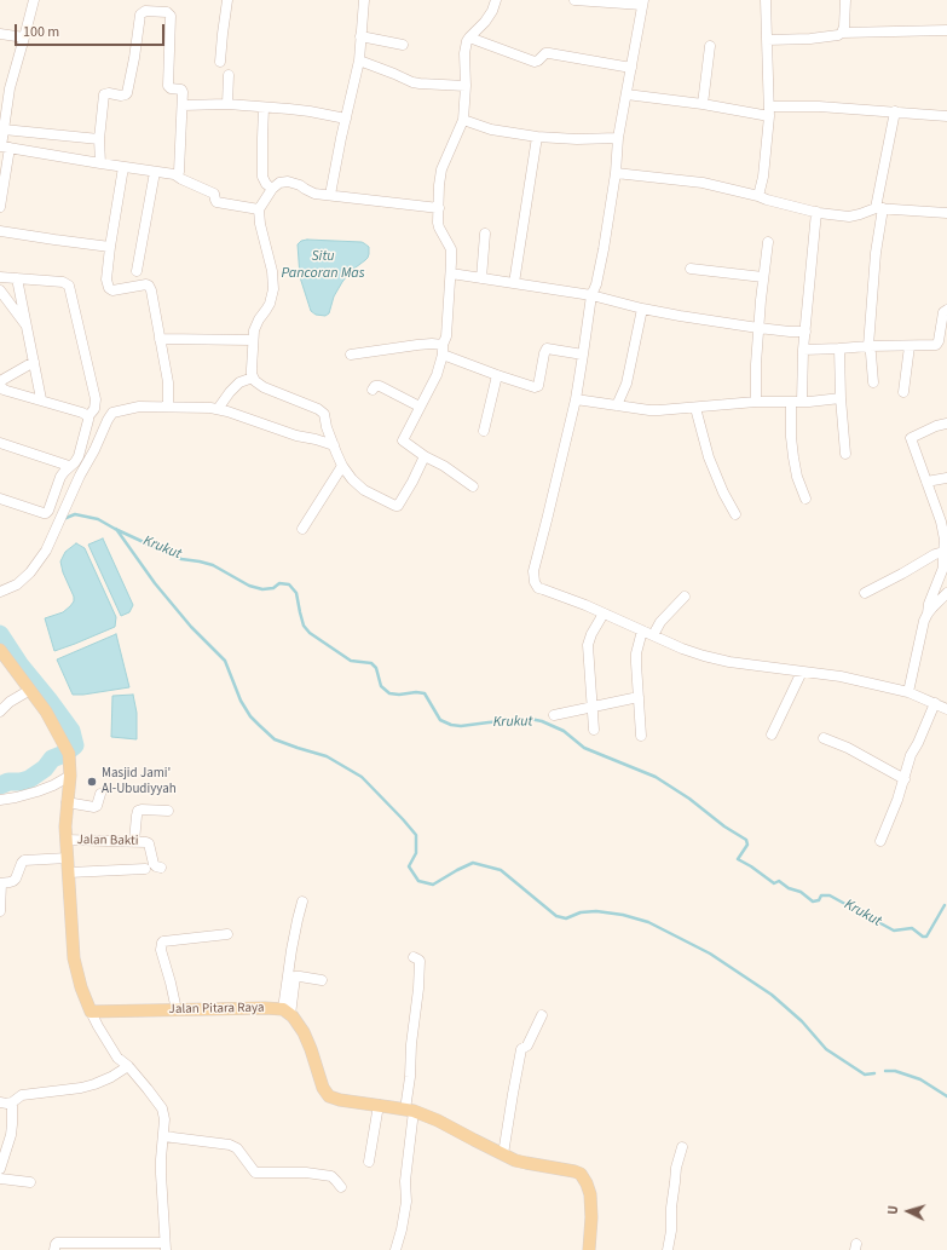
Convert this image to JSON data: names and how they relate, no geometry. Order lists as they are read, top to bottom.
{
  "streets": {
    "main road": ["Jalan Pitara Raya"],
    "street": ["Jalan Bakti"]
  },
  "water": ["Situ Pancoran Mas", "Krukut"],
  "places": ["Masjid Jami' Al-Ubudiyyah"],
  "scale_bar": "100 m",
  "north": "left"
}
